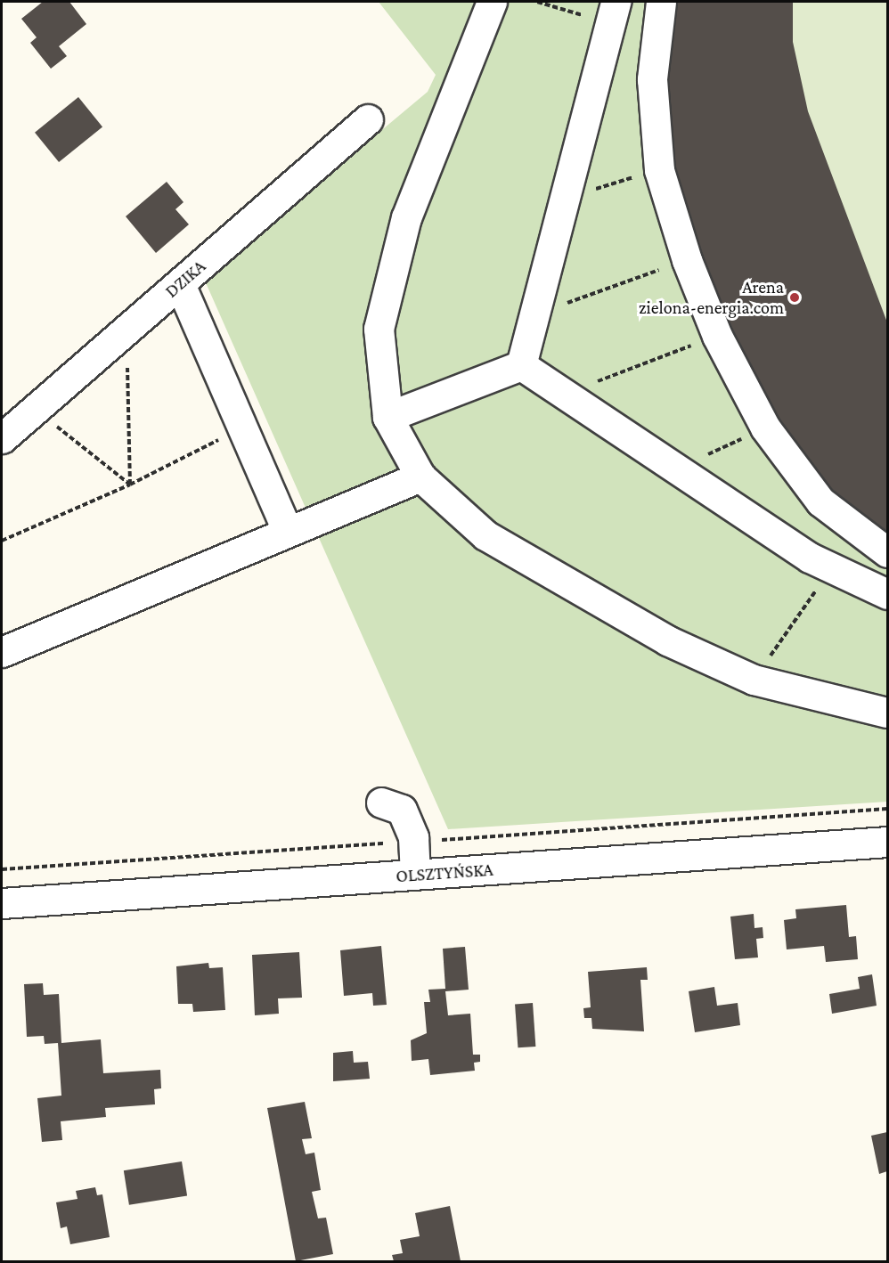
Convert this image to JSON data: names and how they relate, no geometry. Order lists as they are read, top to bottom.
{
  "streets": {
    "street": ["DZIKA", "OLSZTYŃSKA"]
  },
  "places": ["Arena zielona-energia.com"]
}
